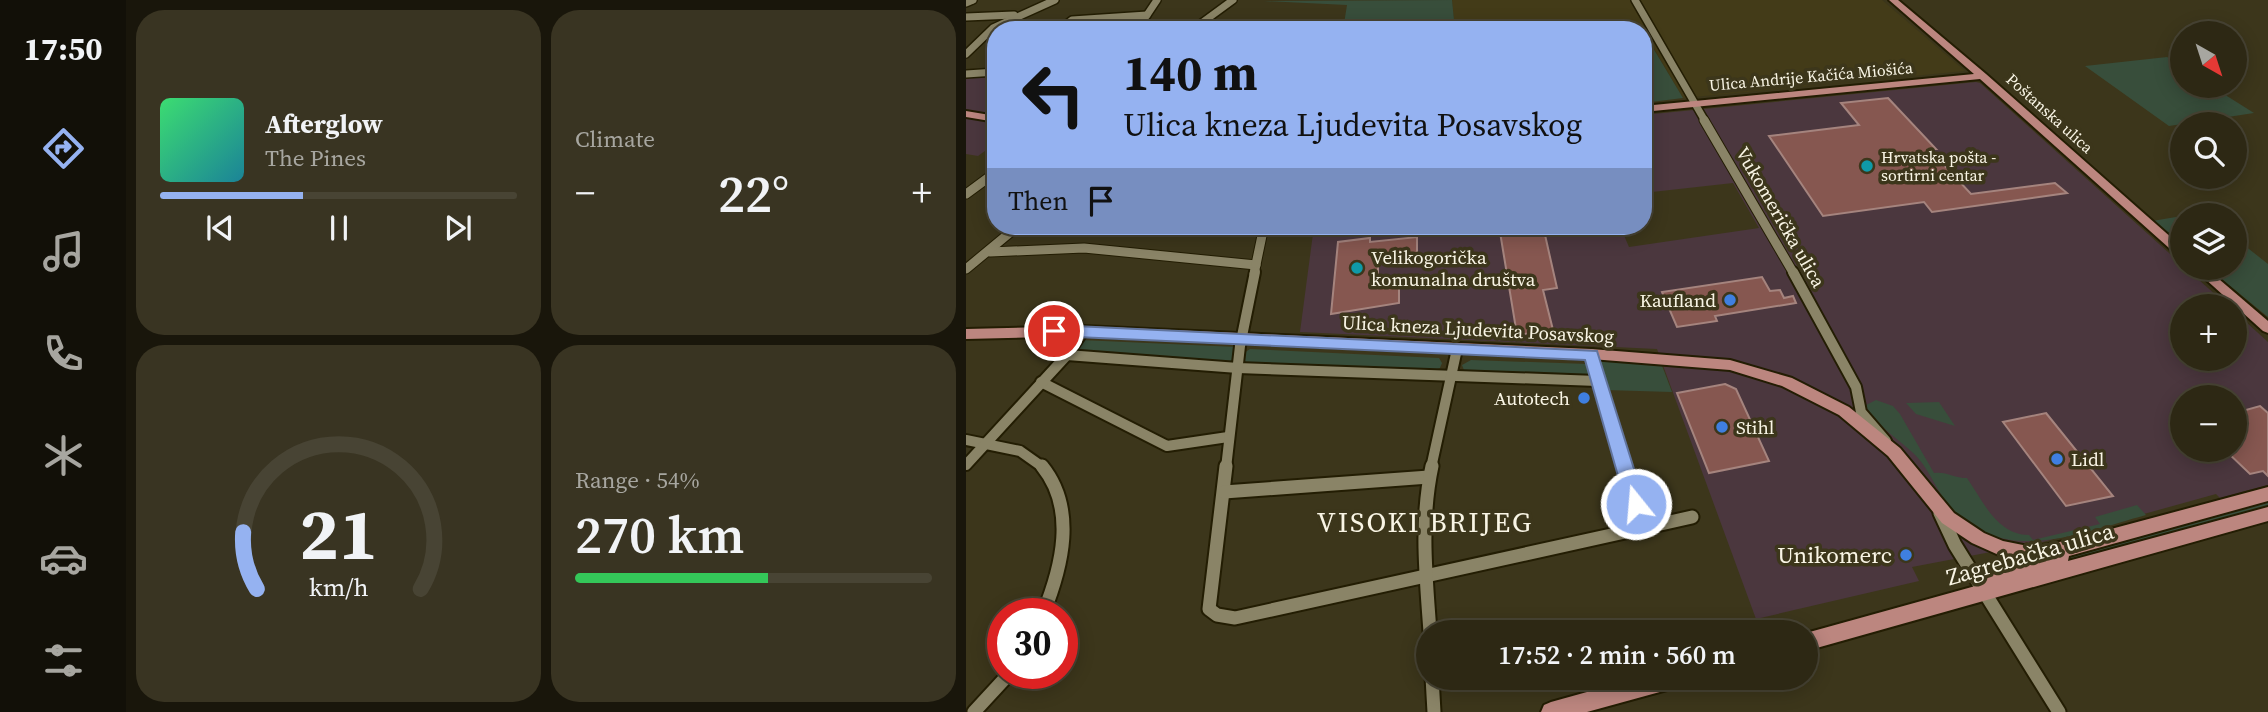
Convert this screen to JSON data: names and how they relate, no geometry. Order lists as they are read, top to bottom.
{
  "streets": {
    "main road": [
      "Ulica Andrije Kačića Miošića",
      "Poštanska ulica",
      "Ulica kneza Ljudevita Posavskog",
      "Zagrebačka ulica"
    ],
    "street": ["Vukomerička ulica"]
  },
  "crossings": [
    ["Ulica Andrije Kačića Miošića", "Poštanska ulica"],
    ["Ulica Andrije Kačića Miošića", "Vukomerička ulica"],
    ["Vukomerička ulica", "Ulica kneza Ljudevita Posavskog"],
    ["Ulica kneza Ljudevita Posavskog", "Zagrebačka ulica"]
  ],
  "districts": ["VISOKI BRIJEG"],
  "places": [
    "Hrvatska pošta - sortirni centar",
    "Velikogorička komunalna društva",
    "Kaufland",
    "Autotech",
    "Stihl",
    "Lidl",
    "Unikomerc"
  ],
  "north": "bottom right",
  "page": {
    "tabs": "17:50",
    "tile": [
      "Climate",
      ["Range · 54%", "270 km"]
    ],
    "map_buttons": ["+", "−"],
    "turn": ["140 m", "Ulica kneza Ljudevita Posavskog"],
    "song": ["Afterglow", "The Pines"],
    "heat": ["−", "22°", "+"],
    "then": "Then",
    "limit": "30",
    "trip": "17:52 · 2 min · 560 m",
    "gauge": ["21", "km/h"]
  }
}
